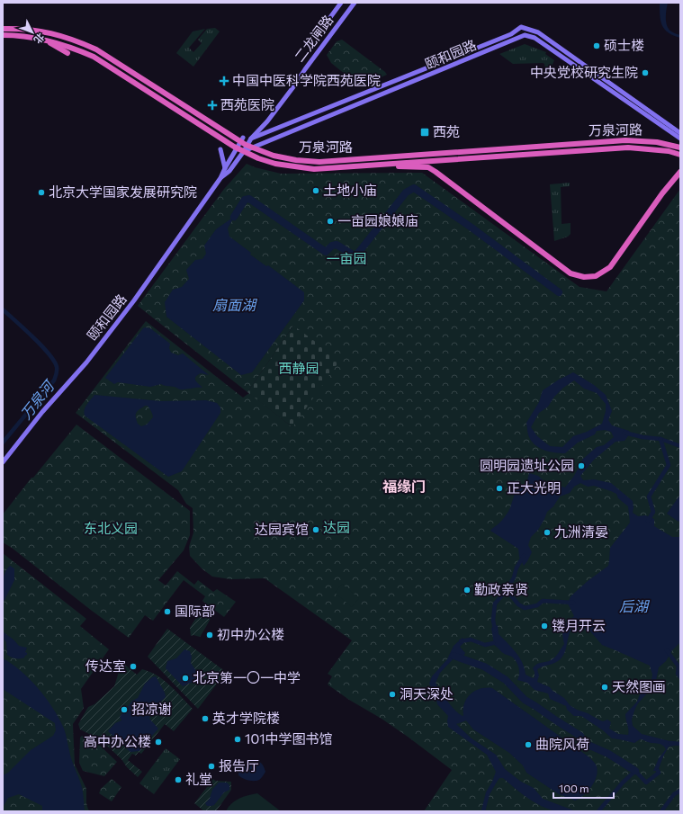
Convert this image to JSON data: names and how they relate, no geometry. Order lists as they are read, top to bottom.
{
  "streets": {
    "highway": ["万泉河路"],
    "main road": ["二龙闸路", "颐和园路"]
  },
  "crossings": [
    ["二龙闸路", "颐和园路"]
  ],
  "districts": ["福缘门"],
  "water": ["扇面湖", "万泉河", "后湖"],
  "parks": [
    "一亩园",
    "西静园",
    "达园",
    "东北义园"
  ],
  "places": {
    "other": [
      "硕士楼",
      "中央党校研究生院",
      "土地小庙",
      "北京大学国家发展研究院",
      "一亩园娘娘庙",
      "圆明园遗址公园",
      "正大光明",
      "达园宾馆",
      "九洲清晏",
      "勤政亲贤",
      "国际部",
      "镂月开云",
      "初中办公楼",
      "传达室",
      "北京第一〇一中学",
      "天然图画",
      "洞天深处",
      "招凉谢",
      "英才学院楼",
      "101中学图书馆",
      "高中办公楼",
      "曲院风荷",
      "报告厅",
      "礼堂"
    ],
    "health": ["中国中医科学院西苑医院", "西苑医院"],
    "transit": ["西苑"]
  },
  "scale_bar": "100 m",
  "north": "bottom right"
}
